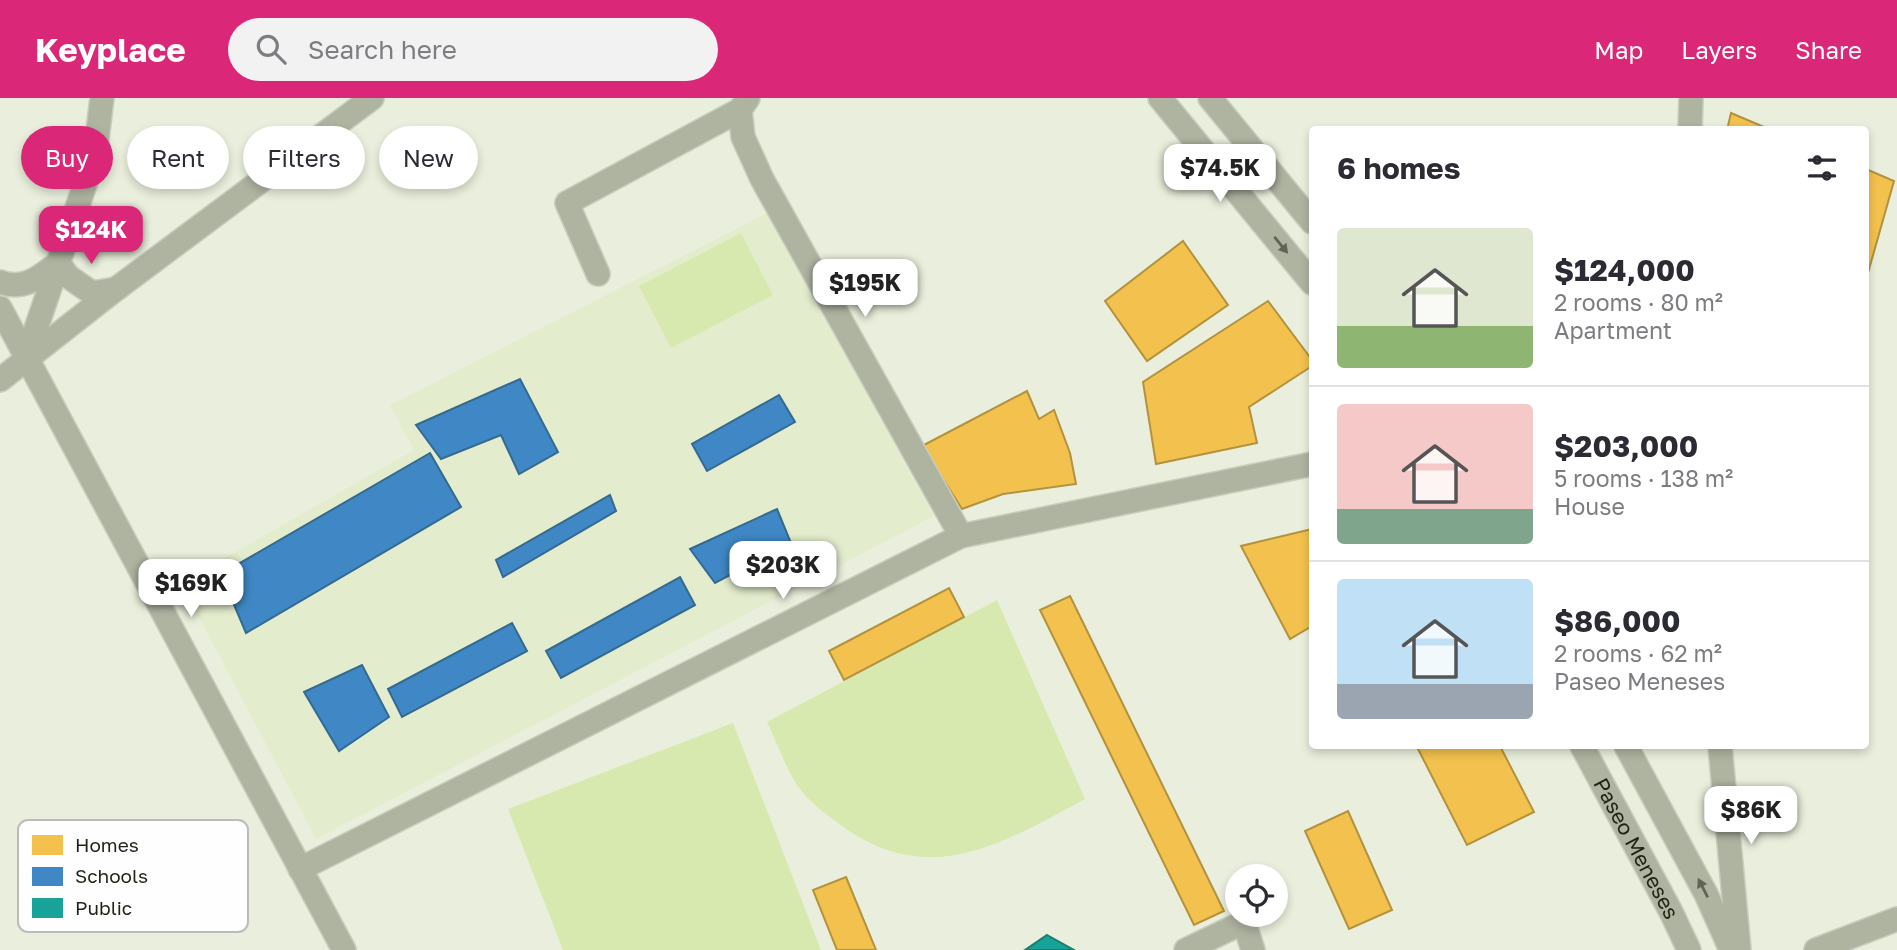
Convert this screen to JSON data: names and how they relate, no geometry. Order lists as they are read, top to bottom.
{
  "streets": {
    "street": ["Paseo Meneses"]
  },
  "legend": ["Homes", "Schools", "Public"],
  "page": {
    "header": "Keyplace",
    "search": "Search here",
    "nav": ["Map", "Layers", "Share"],
    "chip": [
      "Buy",
      "Rent",
      "Filters",
      "New"
    ],
    "heading": "6 homes",
    "price": [
      "$74.5K",
      "$124K",
      "$195K",
      "$203K",
      "$169K",
      "$86K"
    ],
    "list": [
      {
        "name": "$124,000",
        "note": "2 rooms · 80 m² · Apartment"
      },
      {
        "name": "$203,000",
        "note": "5 rooms · 138 m² · House"
      },
      {
        "name": "$86,000",
        "note": "2 rooms · 62 m² · Paseo Meneses"
      }
    ]
  }
}
